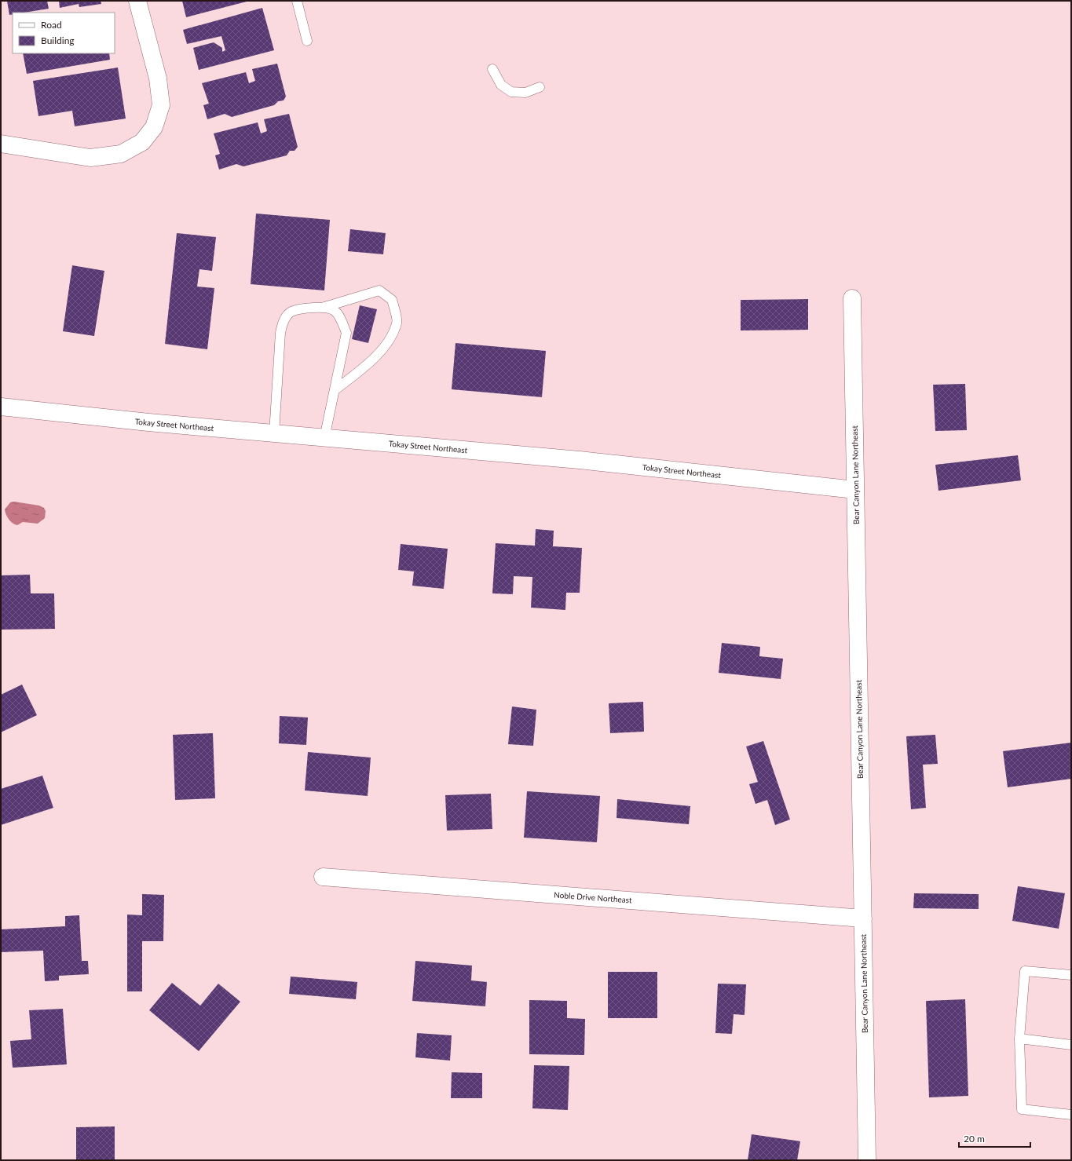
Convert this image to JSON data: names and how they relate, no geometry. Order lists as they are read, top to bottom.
{
  "streets": {
    "street": ["Tokay Street Northeast", "Bear Canyon Lane Northeast", "Noble Drive Northeast"]
  },
  "crossings": [
    ["Tokay Street Northeast", "Bear Canyon Lane Northeast"],
    ["Bear Canyon Lane Northeast", "Noble Drive Northeast"]
  ],
  "legend": ["Road", "Building"],
  "scale_bar": "20 m"
}
